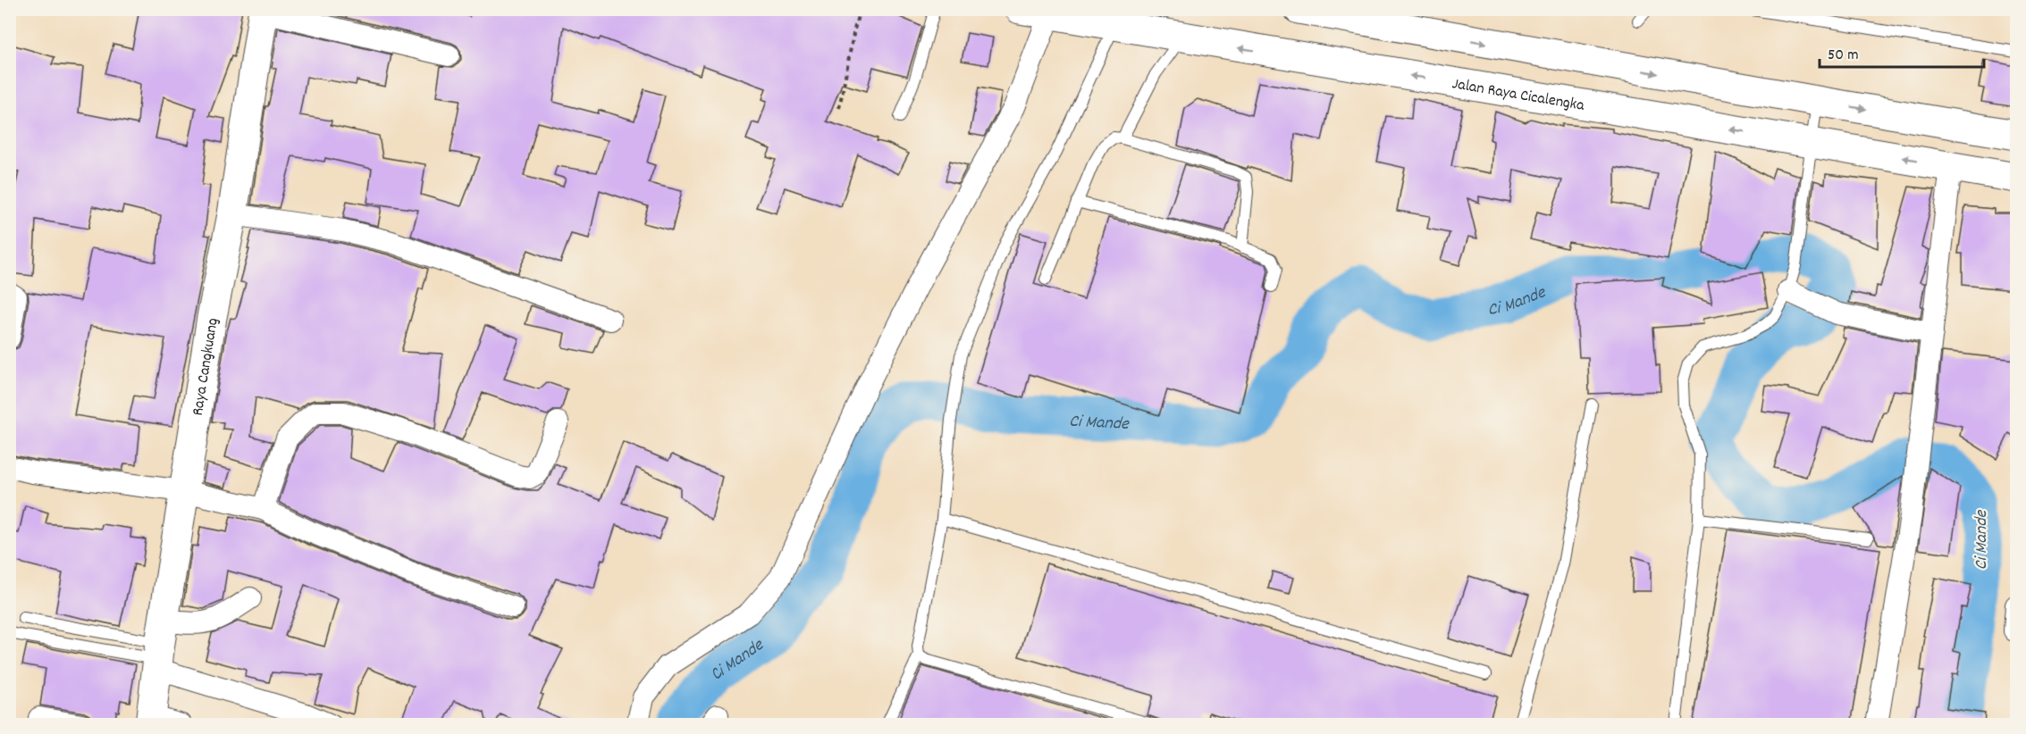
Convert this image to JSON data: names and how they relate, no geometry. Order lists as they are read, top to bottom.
{
  "streets": {
    "main road": ["Jalan Raya Cicalengka", "Raya Cangkuang"]
  },
  "water": ["Ci Mande"],
  "scale_bar": "50 m"
}
